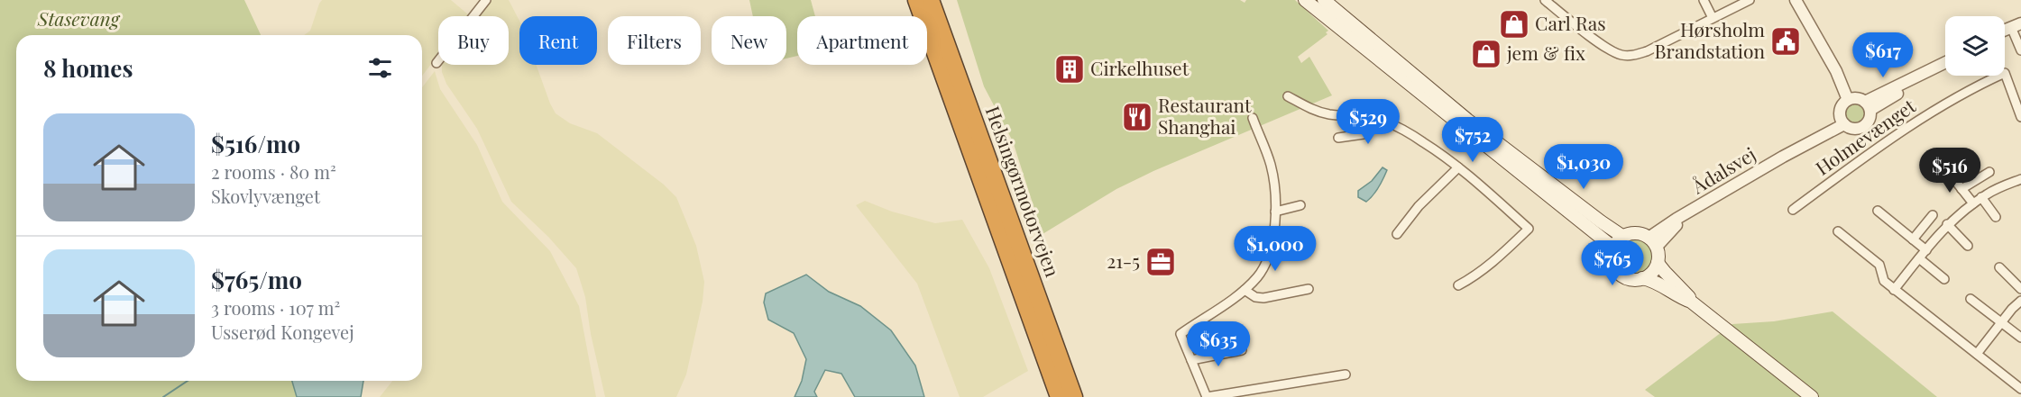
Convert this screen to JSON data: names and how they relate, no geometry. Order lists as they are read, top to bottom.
{
  "streets": {
    "highway": ["Helsingørmotorvejen"],
    "street": ["Holmevænget", "Ådalsvej"]
  },
  "parks": ["Stasevang"],
  "places": {
    "shop": ["Carl Ras", "jem & fix"],
    "public building": ["Hørsholm Brandstation"],
    "building": ["Cirkelhuset"],
    "restaurant": ["Restaurant Shanghai"],
    "office": ["21-5"]
  },
  "page": {
    "chip": [
      "Buy",
      "Rent",
      "Filters",
      "New",
      "Apartment"
    ],
    "price": [
      "$617",
      "$529",
      "$752",
      "$1,030",
      "$516",
      "$1,000",
      "$765",
      "$635"
    ],
    "heading": "8 homes",
    "list": [
      {
        "name": "$516/mo",
        "note": "2 rooms · 80 m² · Skovlyvænget"
      },
      {
        "name": "$765/mo",
        "note": "3 rooms · 107 m² · Usserød Kongevej"
      }
    ]
  }
}
